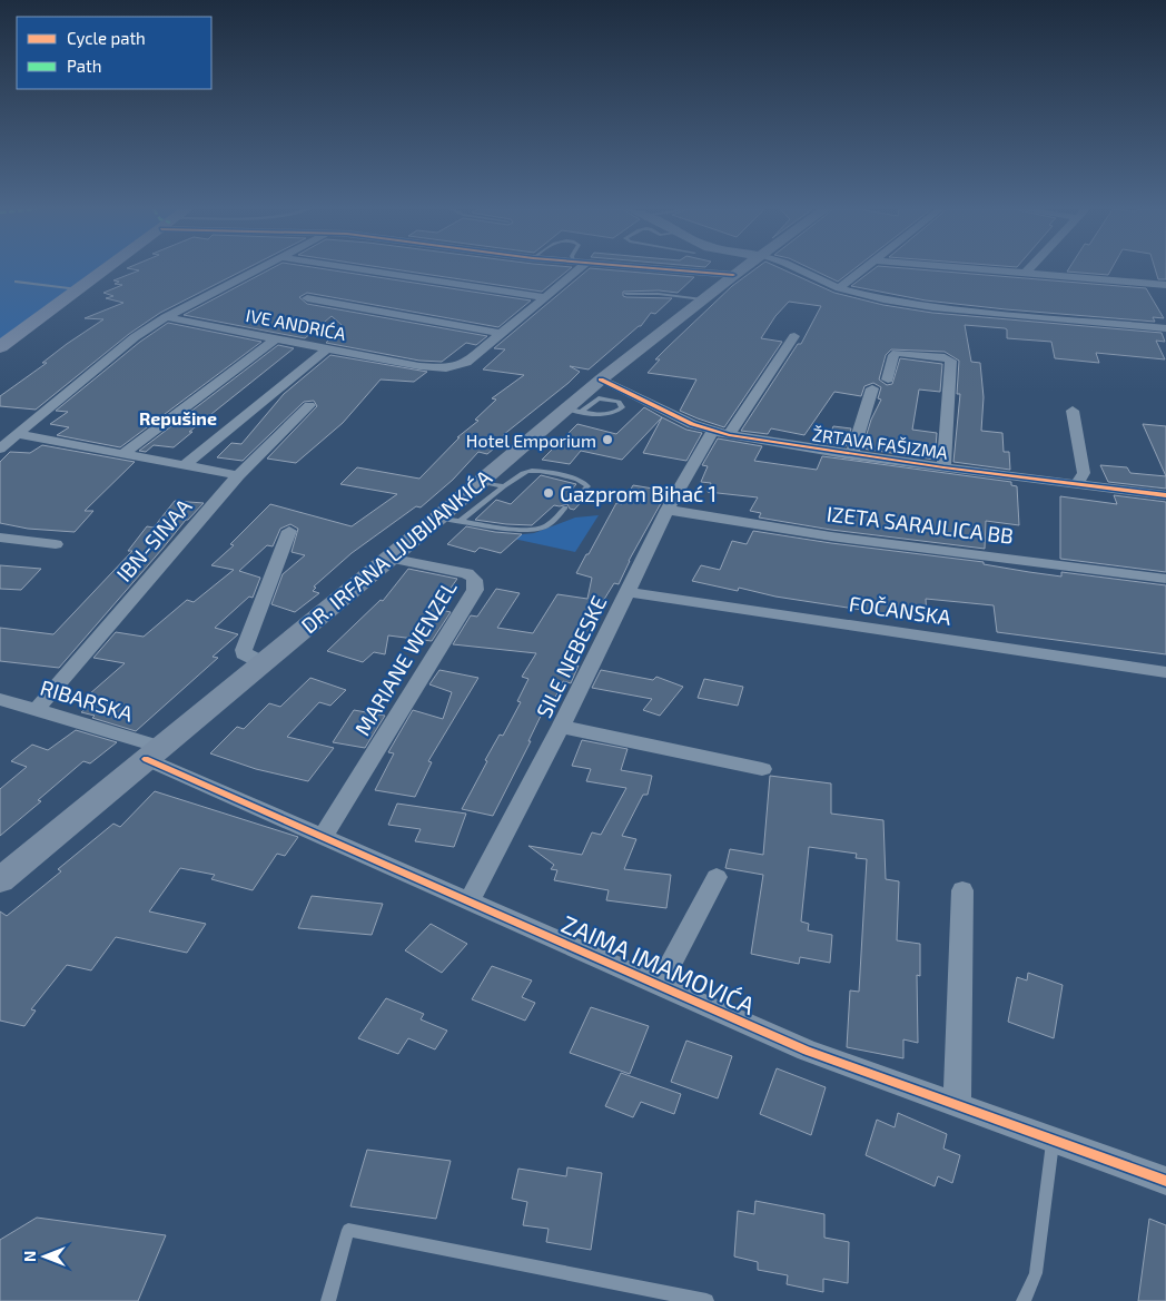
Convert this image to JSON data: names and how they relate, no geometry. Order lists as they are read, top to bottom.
{
  "streets": {
    "main road": ["DR. IRFANA LJUBIJANKIĆA"],
    "street": [
      "IVE ANDRIĆA",
      "ŽRTAVA FAŠIZMA",
      "IZETA SARAJLICA BB",
      "IBN-SINAA",
      "FOČANSKA",
      "SILE NEBESKE",
      "MARIANE WENZEL",
      "RIBARSKA",
      "ZAIMA IMAMOVIĆA"
    ]
  },
  "crossings": [
    ["ŽRTAVA FAŠIZMA", "DR. IRFANA LJUBIJANKIĆA"],
    ["ŽRTAVA FAŠIZMA", "SILE NEBESKE"],
    ["IZETA SARAJLICA BB", "SILE NEBESKE"],
    ["IBN-SINAA", "RIBARSKA"],
    ["DR. IRFANA LJUBIJANKIĆA", "MARIANE WENZEL"],
    ["DR. IRFANA LJUBIJANKIĆA", "RIBARSKA"],
    ["DR. IRFANA LJUBIJANKIĆA", "ZAIMA IMAMOVIĆA"],
    ["FOČANSKA", "SILE NEBESKE"],
    ["SILE NEBESKE", "ZAIMA IMAMOVIĆA"],
    ["MARIANE WENZEL", "ZAIMA IMAMOVIĆA"],
    ["RIBARSKA", "ZAIMA IMAMOVIĆA"]
  ],
  "districts": ["Repušine"],
  "places": ["Hotel Emporium", "Gazprom Bihać 1"],
  "legend": ["Cycle path", "Path"],
  "north": "left"
}
